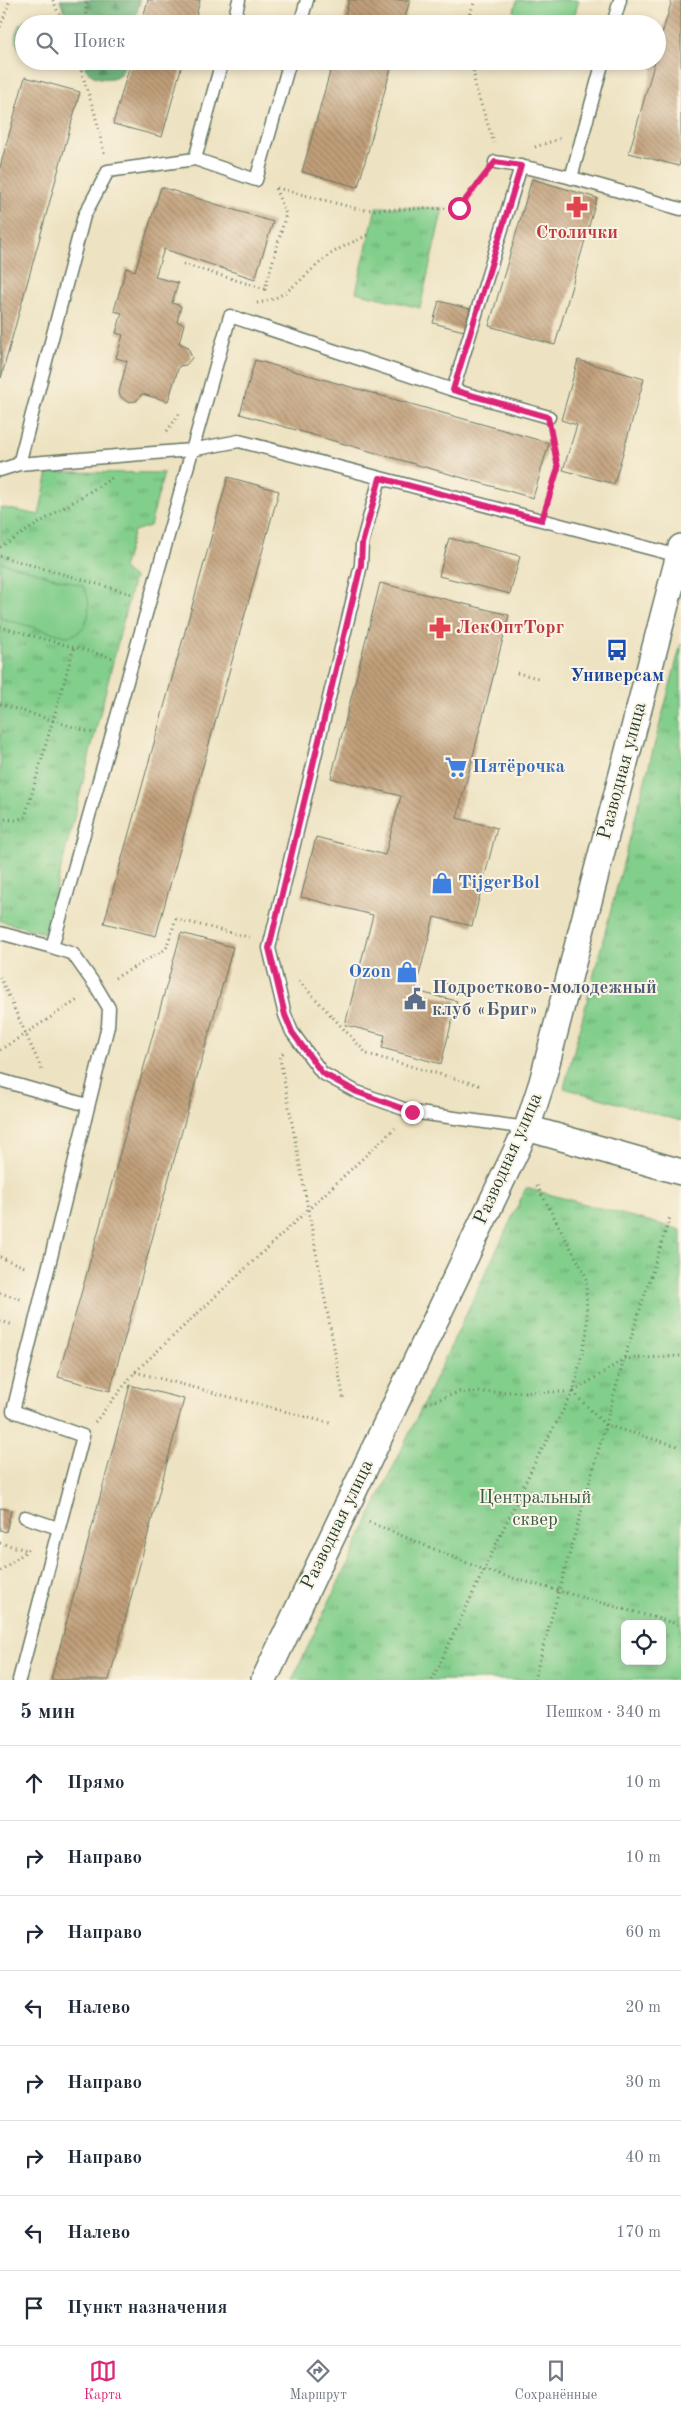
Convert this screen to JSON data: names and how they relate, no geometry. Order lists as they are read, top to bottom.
{
  "streets": {
    "street": ["Разводная улица"]
  },
  "parks": ["Центральный сквер"],
  "places": {
    "pharmacy": ["Столички", "ЛекОптТорг"],
    "bus stop": ["Универсам"],
    "supermarket": ["Пятёрочка"],
    "shop": ["TijgerBol", "Ozon"],
    "public building": ["Подростково-молодежный клуб «Бриг»"]
  },
  "page": {
    "search": "Поиск",
    "heading": ["5 мин", "Пешком · 340 m"],
    "list": [
      ["Прямо", "10 m"],
      ["Направо", "10 m"],
      ["Направо", "60 m"],
      ["Налево", "20 m"],
      ["Направо", "30 m"],
      ["Направо", "40 m"],
      ["Налево", "170 m"],
      "Пункт назначения"
    ],
    "nav": ["Карта", "Маршрут", "Сохранённые"]
  }
}
